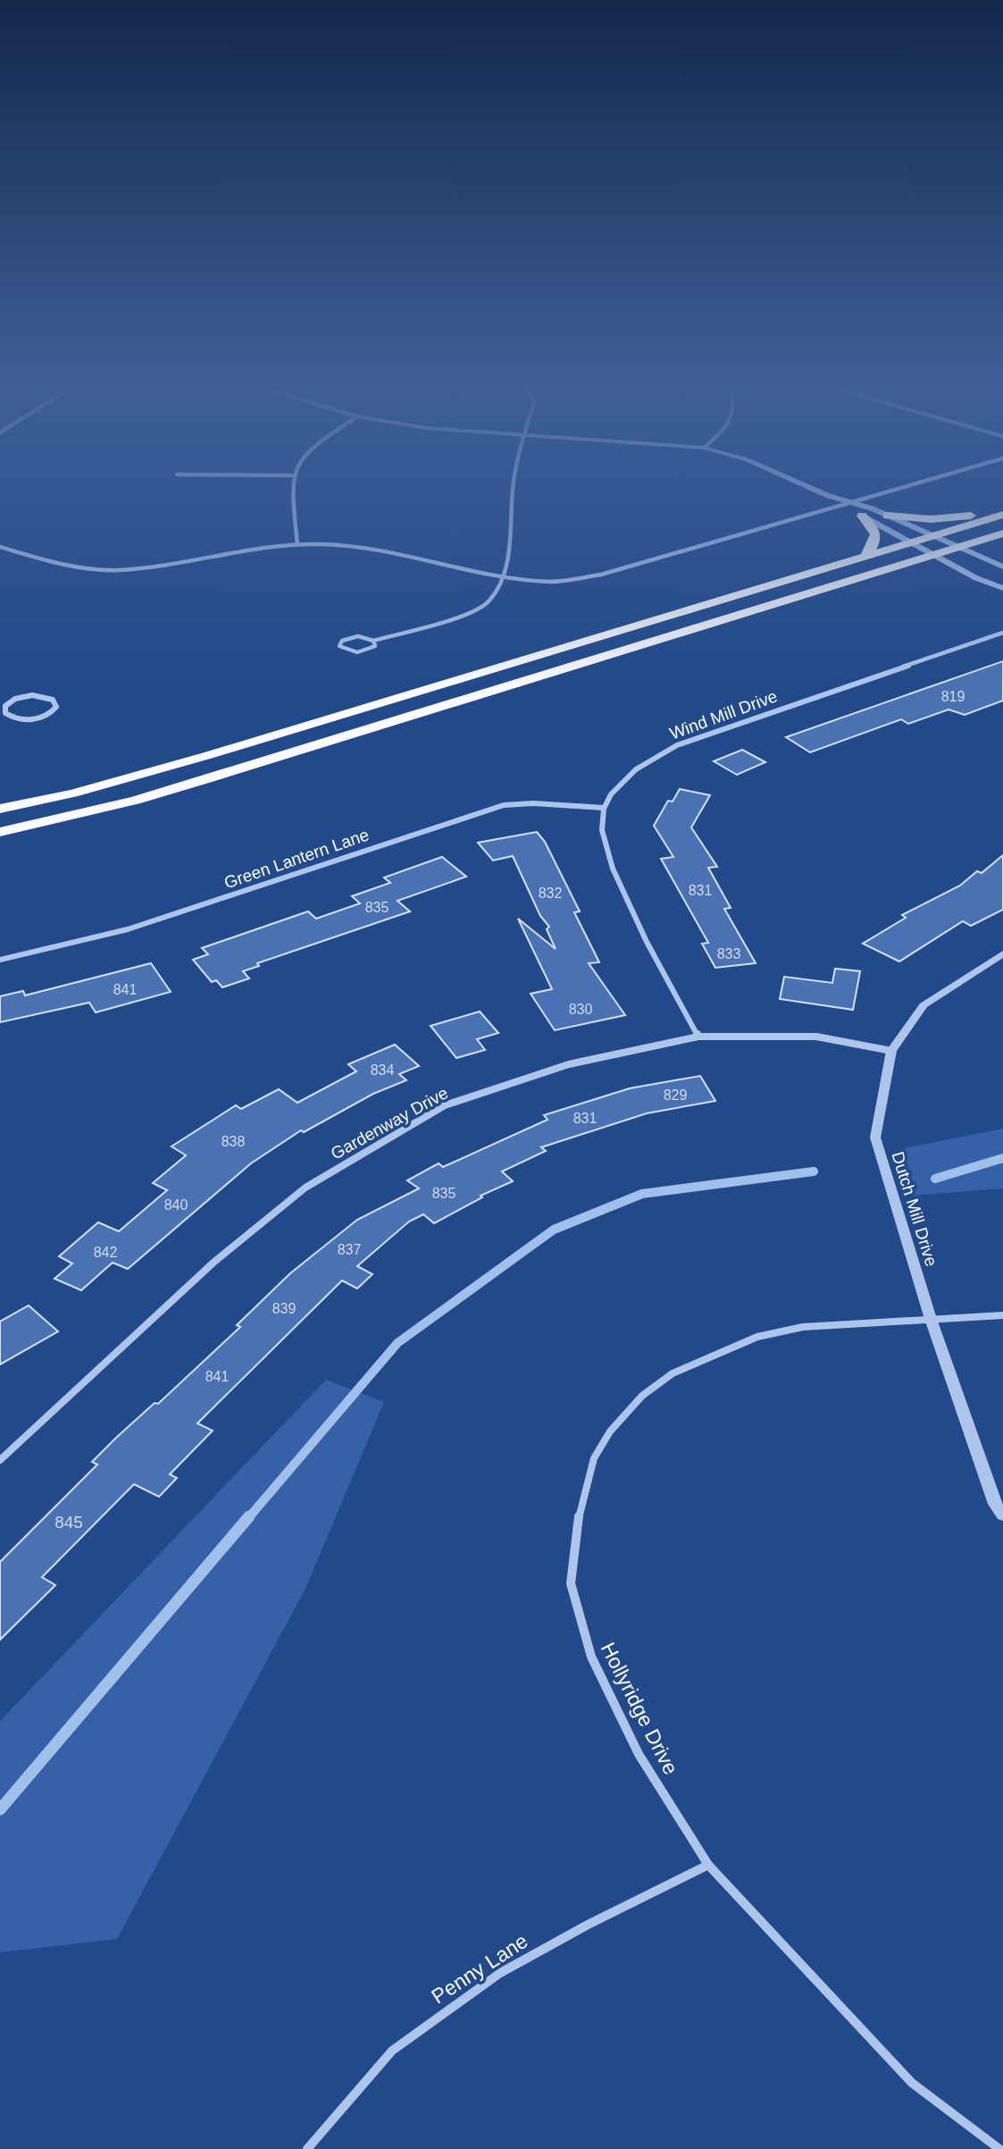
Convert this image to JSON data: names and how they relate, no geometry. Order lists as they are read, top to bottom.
{
  "streets": {
    "street": [
      "Wind Mill Drive",
      "Green Lantern Lane",
      "Gardenway Drive",
      "Dutch Mill Drive",
      "Hollyridge Drive",
      "Penny Lane"
    ]
  },
  "crossings": [
    ["Wind Mill Drive", "Green Lantern Lane"],
    ["Gardenway Drive", "Dutch Mill Drive"],
    ["Dutch Mill Drive", "Hollyridge Drive"],
    ["Hollyridge Drive", "Penny Lane"]
  ],
  "house_numbers": [
    "819",
    "831",
    "832",
    "835",
    "833",
    "841",
    "830",
    "834",
    "829",
    "831",
    "838",
    "835",
    "840",
    "837",
    "842",
    "839",
    "841",
    "845"
  ]
}
